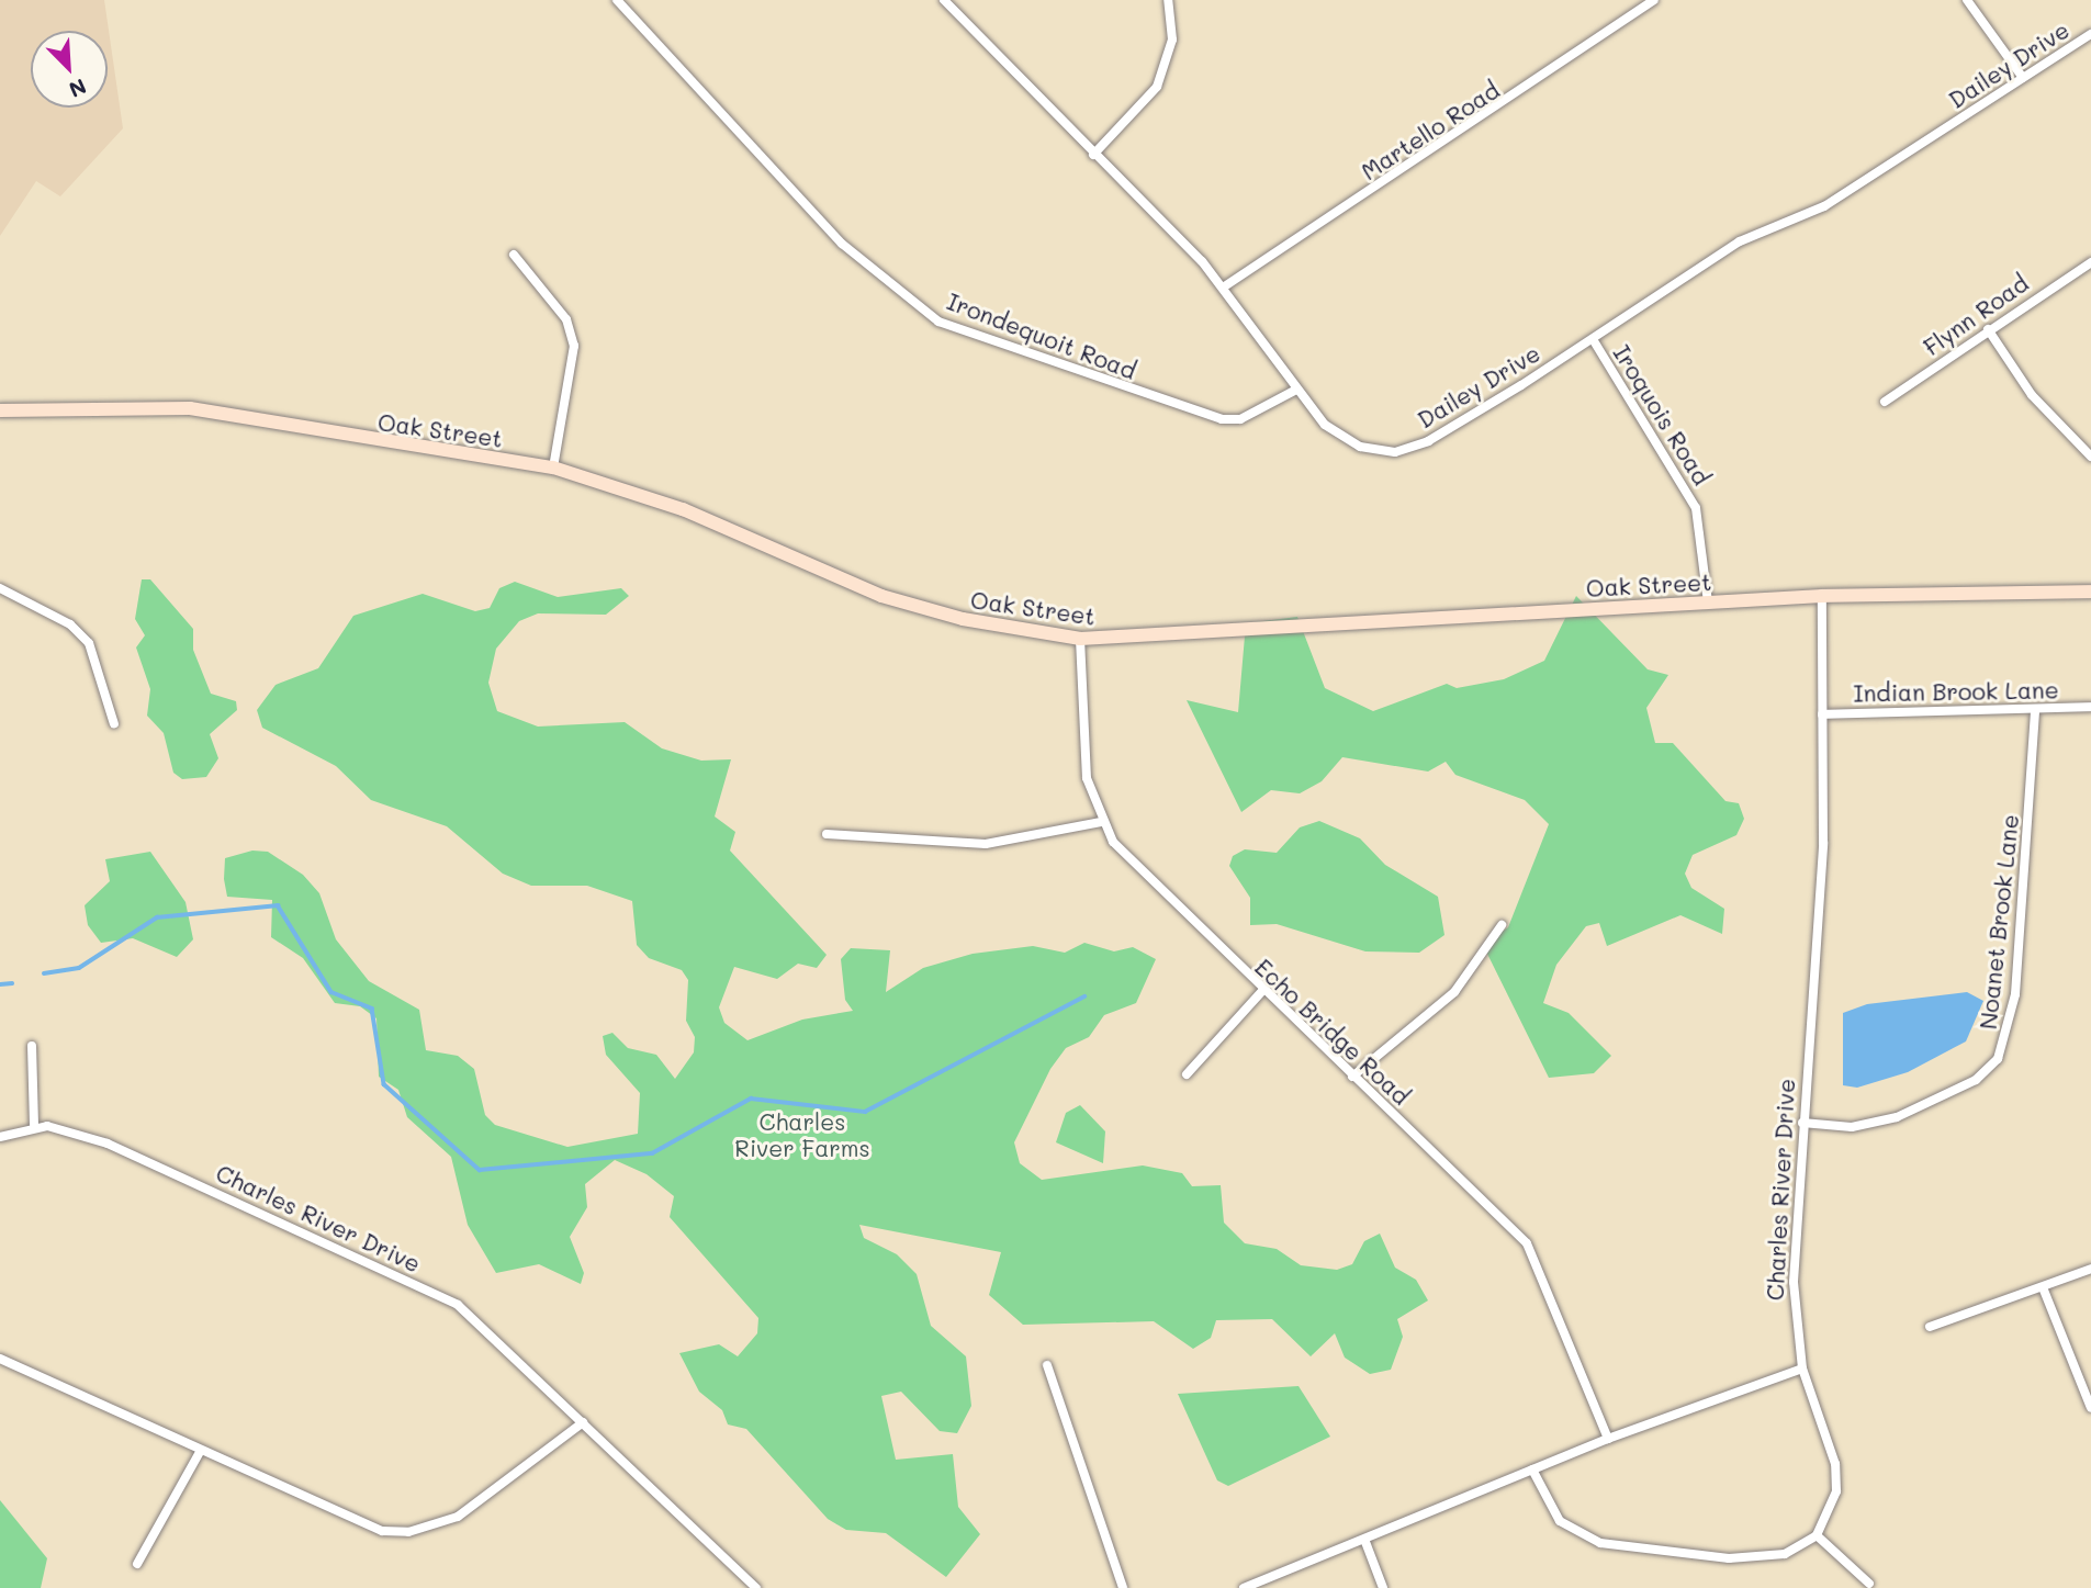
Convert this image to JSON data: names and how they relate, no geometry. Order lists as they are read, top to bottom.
{
  "streets": {
    "main road": ["Oak Street"],
    "street": [
      "Dailey Drive",
      "Martello Road",
      "Flynn Road",
      "Irondequoit Road",
      "Iroquois Road",
      "Indian Brook Lane",
      "Noanet Brook Lane",
      "Echo Bridge Road",
      "Charles River Drive"
    ]
  },
  "crossings": [
    ["Dailey Drive", "Martello Road"],
    ["Dailey Drive", "Irondequoit Road"],
    ["Dailey Drive", "Iroquois Road"],
    ["Iroquois Road", "Oak Street"],
    ["Oak Street", "Echo Bridge Road"],
    ["Oak Street", "Charles River Drive"],
    ["Indian Brook Lane", "Noanet Brook Lane"],
    ["Indian Brook Lane", "Charles River Drive"],
    ["Noanet Brook Lane", "Charles River Drive"]
  ],
  "parks": ["Charles River Farms"],
  "north": "bottom right"
}
